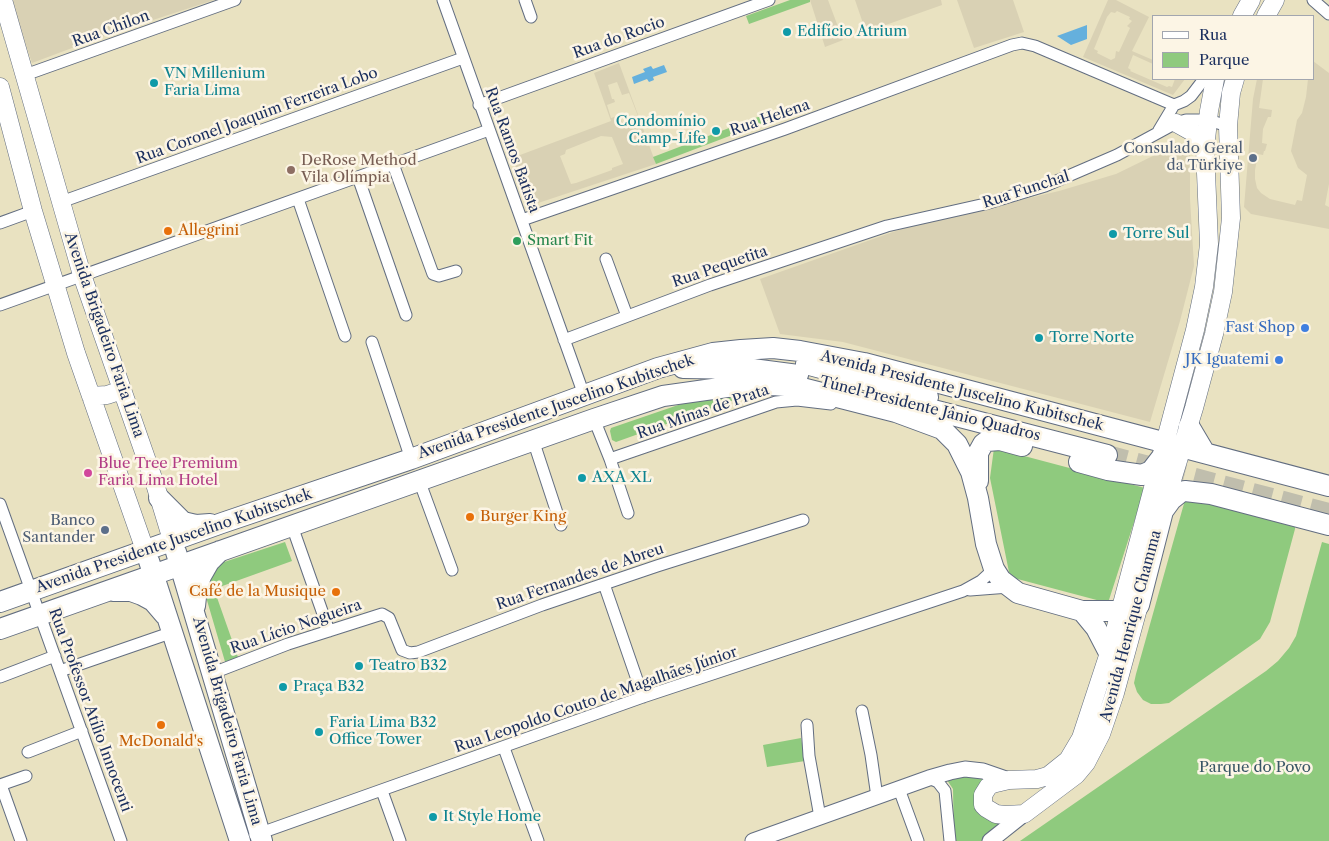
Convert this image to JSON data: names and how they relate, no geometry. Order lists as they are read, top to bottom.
{
  "streets": {
    "highway": [
      "Avenida Brigadeiro Faria Lima",
      "Avenida Presidente Juscelino Kubitschek",
      "Túnel Presidente Jânio Quadros",
      "Avenida Henrique Chamma"
    ],
    "street": [
      "Rua Chilon",
      "Rua do Rocio",
      "Rua Coronel Joaquim Ferreira Lobo",
      "Rua Helena",
      "Rua Ramos Batista",
      "Rua Funchal",
      "Rua Pequetita",
      "Rua Minas de Prata",
      "Rua Fernandes de Abreu",
      "Rua Lício Nogueira",
      "Rua Leopoldo Couto de Magalhães Júnior",
      "Rua Professor Atílio Innocenti"
    ]
  },
  "crossings": [
    ["Rua Chilon", "Avenida Brigadeiro Faria Lima"],
    ["Rua do Rocio", "Rua Ramos Batista"],
    ["Rua Coronel Joaquim Ferreira Lobo", "Rua Ramos Batista"],
    ["Rua Coronel Joaquim Ferreira Lobo", "Avenida Brigadeiro Faria Lima"],
    ["Rua Helena", "Rua Ramos Batista"],
    ["Rua Ramos Batista", "Rua Pequetita"],
    ["Rua Ramos Batista", "Avenida Presidente Juscelino Kubitschek"],
    ["Rua Funchal", "Rua Pequetita"],
    ["Avenida Brigadeiro Faria Lima", "Avenida Presidente Juscelino Kubitschek"],
    ["Avenida Brigadeiro Faria Lima", "Rua Lício Nogueira"],
    ["Avenida Brigadeiro Faria Lima", "Rua Leopoldo Couto de Magalhães Júnior"],
    ["Avenida Presidente Juscelino Kubitschek", "Túnel Presidente Jânio Quadros"],
    ["Avenida Presidente Juscelino Kubitschek", "Rua Minas de Prata"],
    ["Avenida Presidente Juscelino Kubitschek", "Avenida Henrique Chamma"],
    ["Avenida Presidente Juscelino Kubitschek", "Rua Professor Atílio Innocenti"],
    ["Rua Fernandes de Abreu", "Rua Lício Nogueira"]
  ],
  "parks": ["Parque do Povo"],
  "places": [
    "Edifício Atrium",
    "VN Millenium Faria Lima",
    "Condomínio Camp-Life",
    "Consulado Geral da Türkiye",
    "DeRose Method Vila Olímpia",
    "Allegrini",
    "Torre Sul",
    "Smart Fit",
    "Fast Shop",
    "Torre Norte",
    "JK Iguatemi",
    "Blue Tree Premium Faria Lima Hotel",
    "AXA XL",
    "Burger King",
    "Banco Santander",
    "Café de la Musique",
    "Teatro B32",
    "Praça B32",
    "McDonald's",
    "Faria Lima B32 Office Tower",
    "It Style Home"
  ],
  "legend": ["Rua", "Parque"]
}
